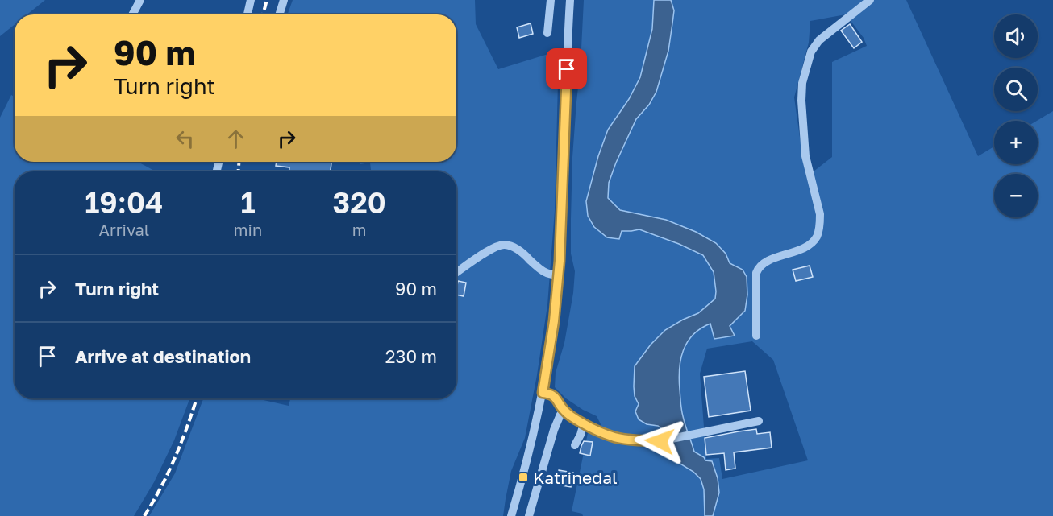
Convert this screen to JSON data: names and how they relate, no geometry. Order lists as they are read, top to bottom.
{
  "places": {
    "transit": ["Katrinedal"]
  },
  "page": {
    "map_buttons": ["+", "−"],
    "turn": ["90 m", "Turn right"],
    "eta": [
      "19:04",
      "Arrival",
      "1",
      "min",
      "320",
      "m"
    ],
    "list": [
      {
        "name": "Turn right",
        "value": "90 m"
      },
      {
        "name": "Arrive at destination",
        "value": "230 m"
      }
    ]
  }
}
